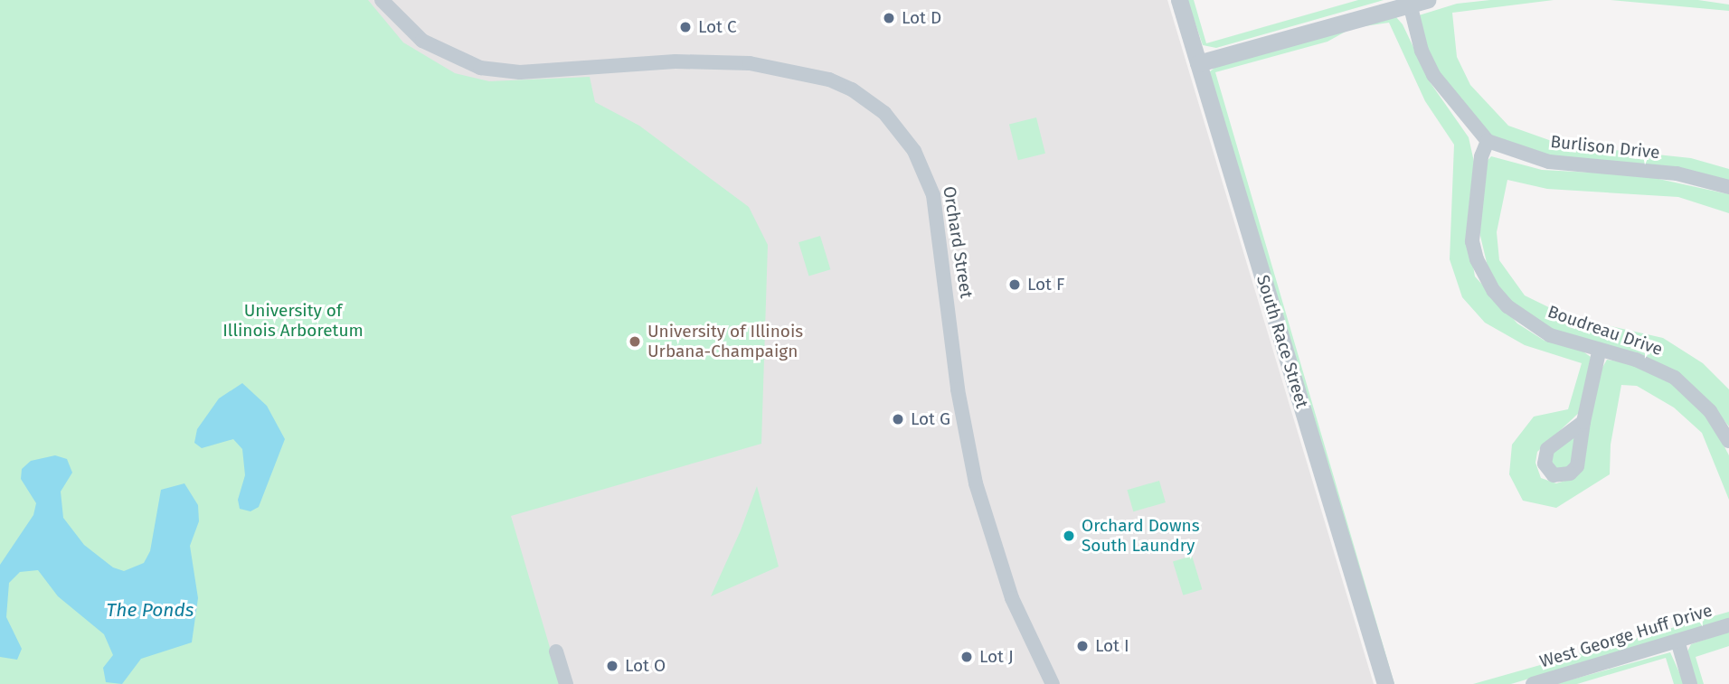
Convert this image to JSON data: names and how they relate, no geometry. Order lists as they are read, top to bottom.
{
  "streets": {
    "street": [
      "Burlison Drive",
      "Orchard Street",
      "Boudreau Drive",
      "South Race Street",
      "West George Huff Drive"
    ]
  },
  "crossings": [
    ["Burlison Drive", "Boudreau Drive"]
  ],
  "water": ["The Ponds"],
  "parks": ["University of Illinois Arboretum"],
  "places": [
    "Lot D",
    "Lot C",
    "Lot F",
    "University of Illinois Urbana-Champaign",
    "Lot G",
    "Orchard Downs South Laundry",
    "Lot I",
    "Lot J",
    "Lot O"
  ]
}
